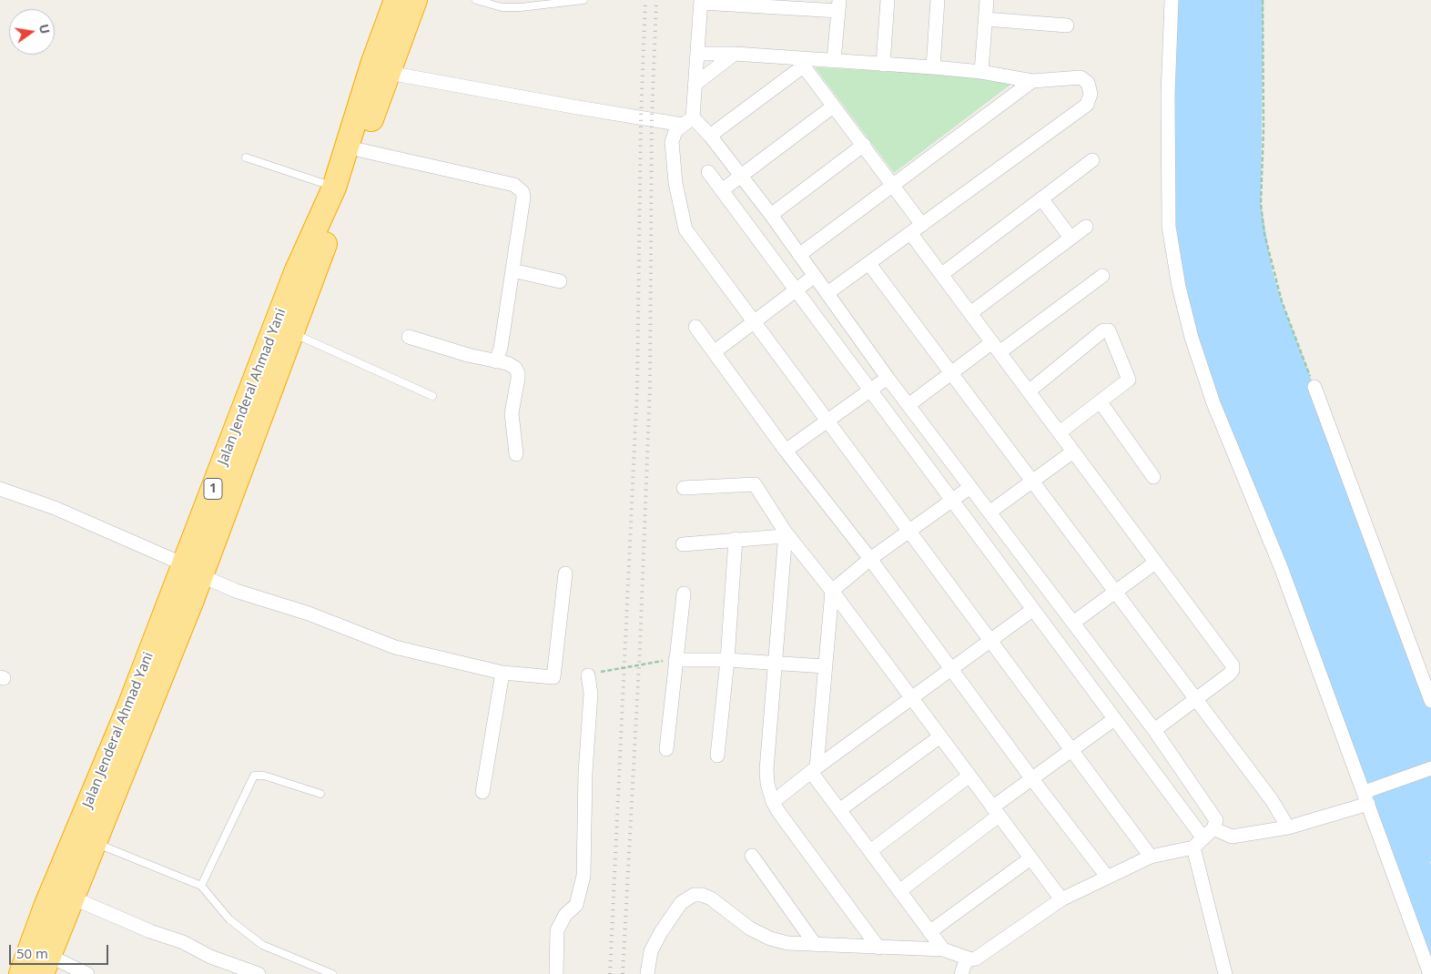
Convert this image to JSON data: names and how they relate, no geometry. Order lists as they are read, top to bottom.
{
  "streets": {
    "highway": ["Jalan Jenderal Ahmad Yani", "1"]
  },
  "scale_bar": "50 m",
  "north": "right"
}
